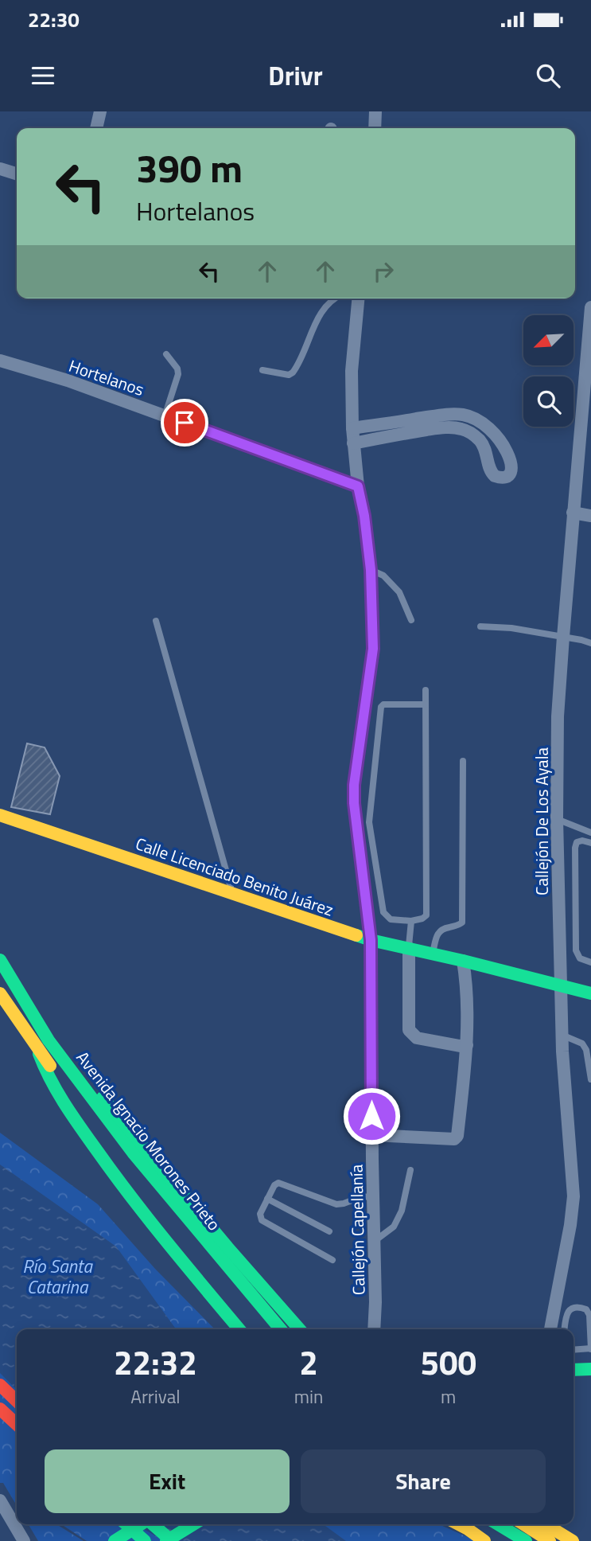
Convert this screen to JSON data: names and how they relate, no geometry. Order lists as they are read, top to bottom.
{
  "streets": {
    "main road": ["Calle Licenciado Benito Juárez", "Avenida Ignacio Morones Prieto"],
    "street": ["Hortelanos", "Callejón De Los Ayala", "Callejón Capellanía"]
  },
  "crossings": [
    ["Hortelanos", "Callejón Capellanía"],
    ["Callejón De Los Ayala", "Calle Licenciado Benito Juárez"],
    ["Calle Licenciado Benito Juárez", "Callejón Capellanía"]
  ],
  "water": ["Río Santa Catarina"],
  "north": "bottom left",
  "page": {
    "status": "22:30",
    "header": "Drivr",
    "turn": ["390 m", "Hortelanos"],
    "eta": [
      "22:32",
      "Arrival",
      "2",
      "min",
      "500",
      "m"
    ],
    "buttons": ["Exit", "Share"]
  }
}
